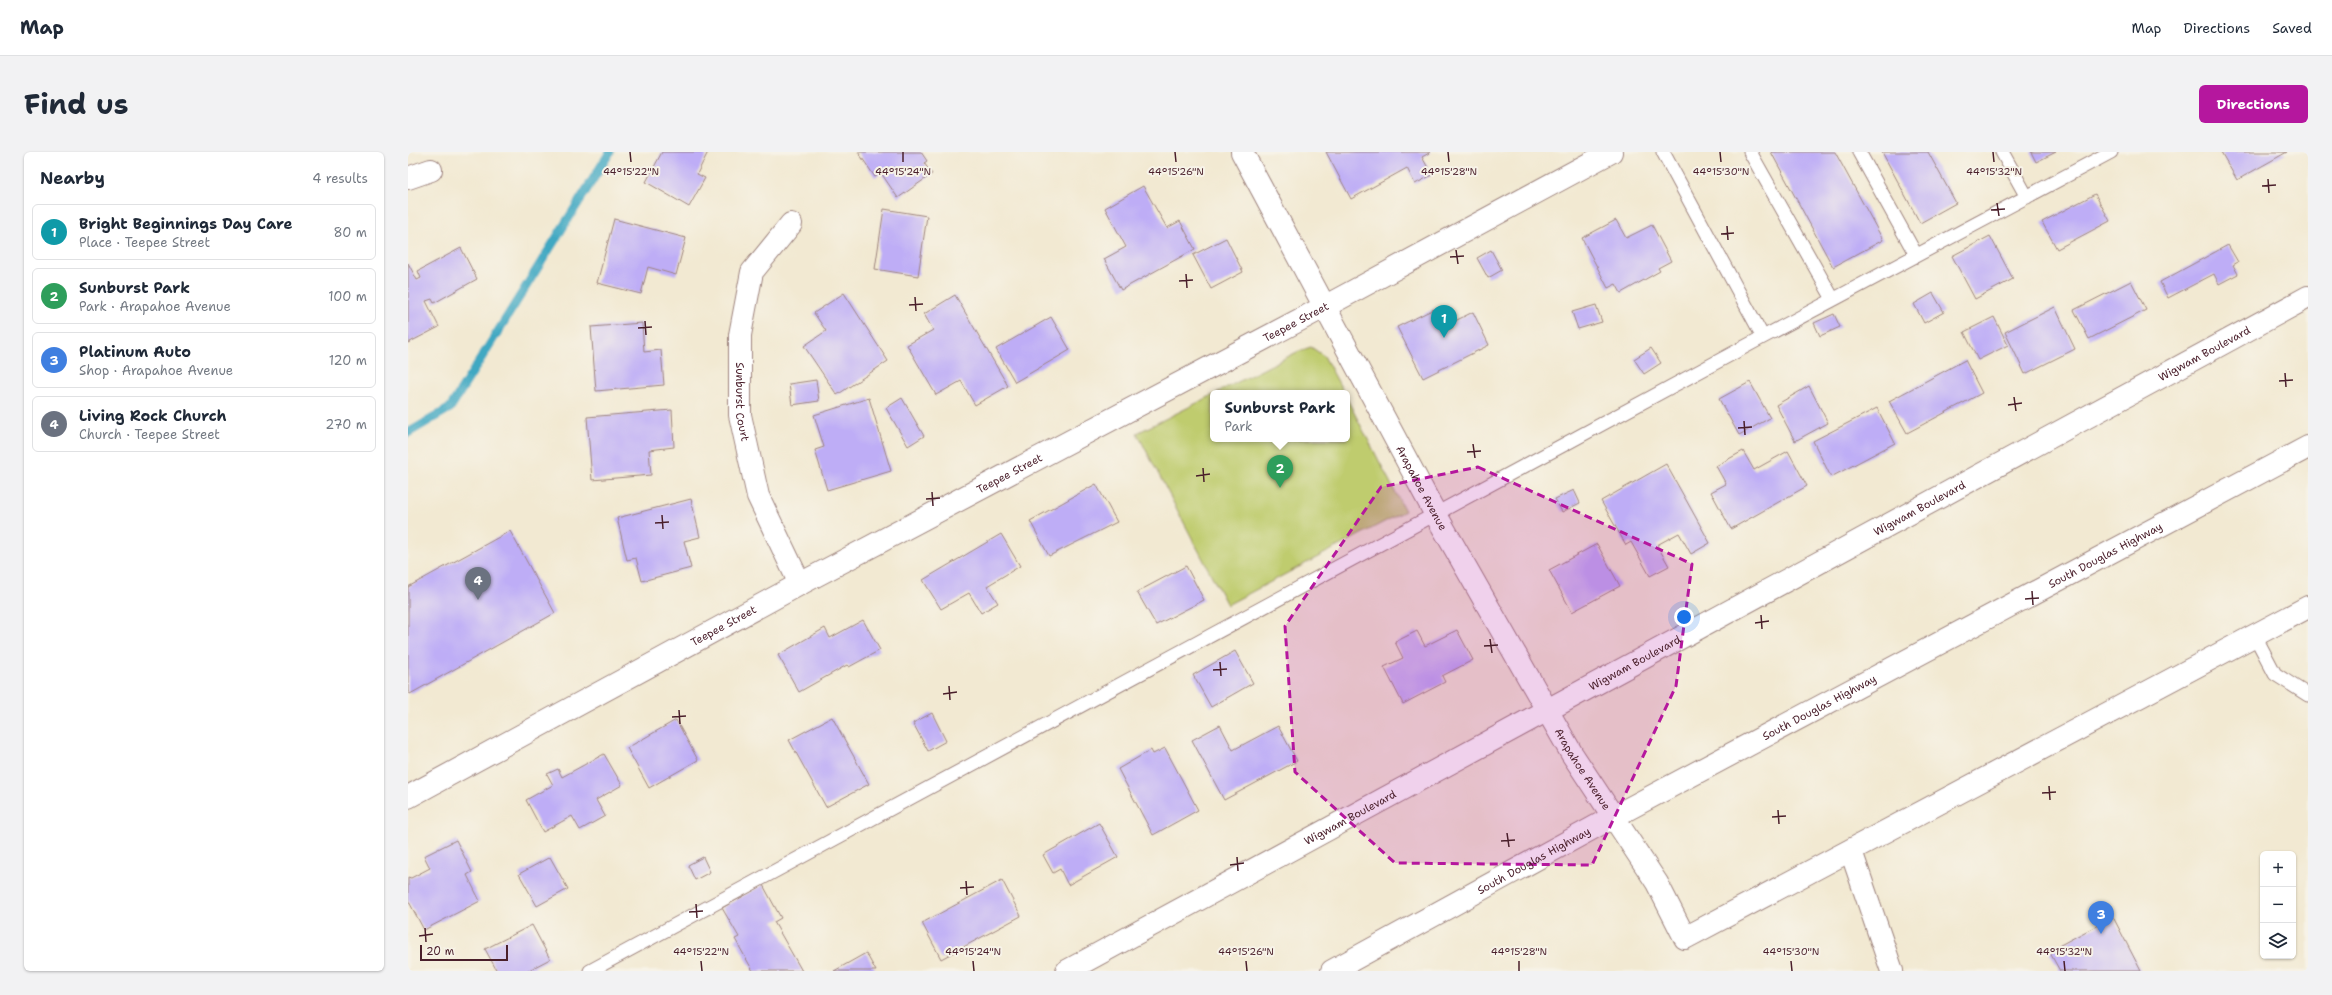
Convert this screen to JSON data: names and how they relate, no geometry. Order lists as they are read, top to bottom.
{
  "streets": {
    "main road": [
      "Teepee Street",
      "Wigwam Boulevard",
      "Sunburst Court",
      "Arapahoe Avenue",
      "South Douglas Highway"
    ]
  },
  "crossings": [
    ["Teepee Street", "Sunburst Court"],
    ["Teepee Street", "Arapahoe Avenue"],
    ["Wigwam Boulevard", "Arapahoe Avenue"],
    ["Arapahoe Avenue", "South Douglas Highway"]
  ],
  "scale_bar": "20 m",
  "page": {
    "header": "Map",
    "nav": ["Map", "Directions", "Saved"],
    "title": "Find us",
    "buttons": "Directions",
    "heading": ["Nearby", "4 results"],
    "list": [
      {
        "mark": "1",
        "name": "Bright Beginnings Day Care",
        "note": "Place · Teepee Street",
        "value": "80 m"
      },
      {
        "mark": "2",
        "name": "Sunburst Park",
        "note": "Park · Arapahoe Avenue",
        "value": "100 m"
      },
      {
        "mark": "3",
        "name": "Platinum Auto",
        "note": "Shop · Arapahoe Avenue",
        "value": "120 m"
      },
      {
        "mark": "4",
        "name": "Living Rock Church",
        "note": "Church · Teepee Street",
        "value": "270 m"
      }
    ],
    "pins": [
      "1",
      "2",
      "4",
      "3"
    ],
    "popup": ["Sunburst Park", "Park"],
    "map_buttons": ["+", "−"],
    "scale": "20 m"
  },
  "coordinates": [
    "44°15'22\"N",
    "44°15'24\"N",
    "44°15'26\"N",
    "44°15'28\"N",
    "44°15'30\"N",
    "44°15'32\"N"
  ]
}
